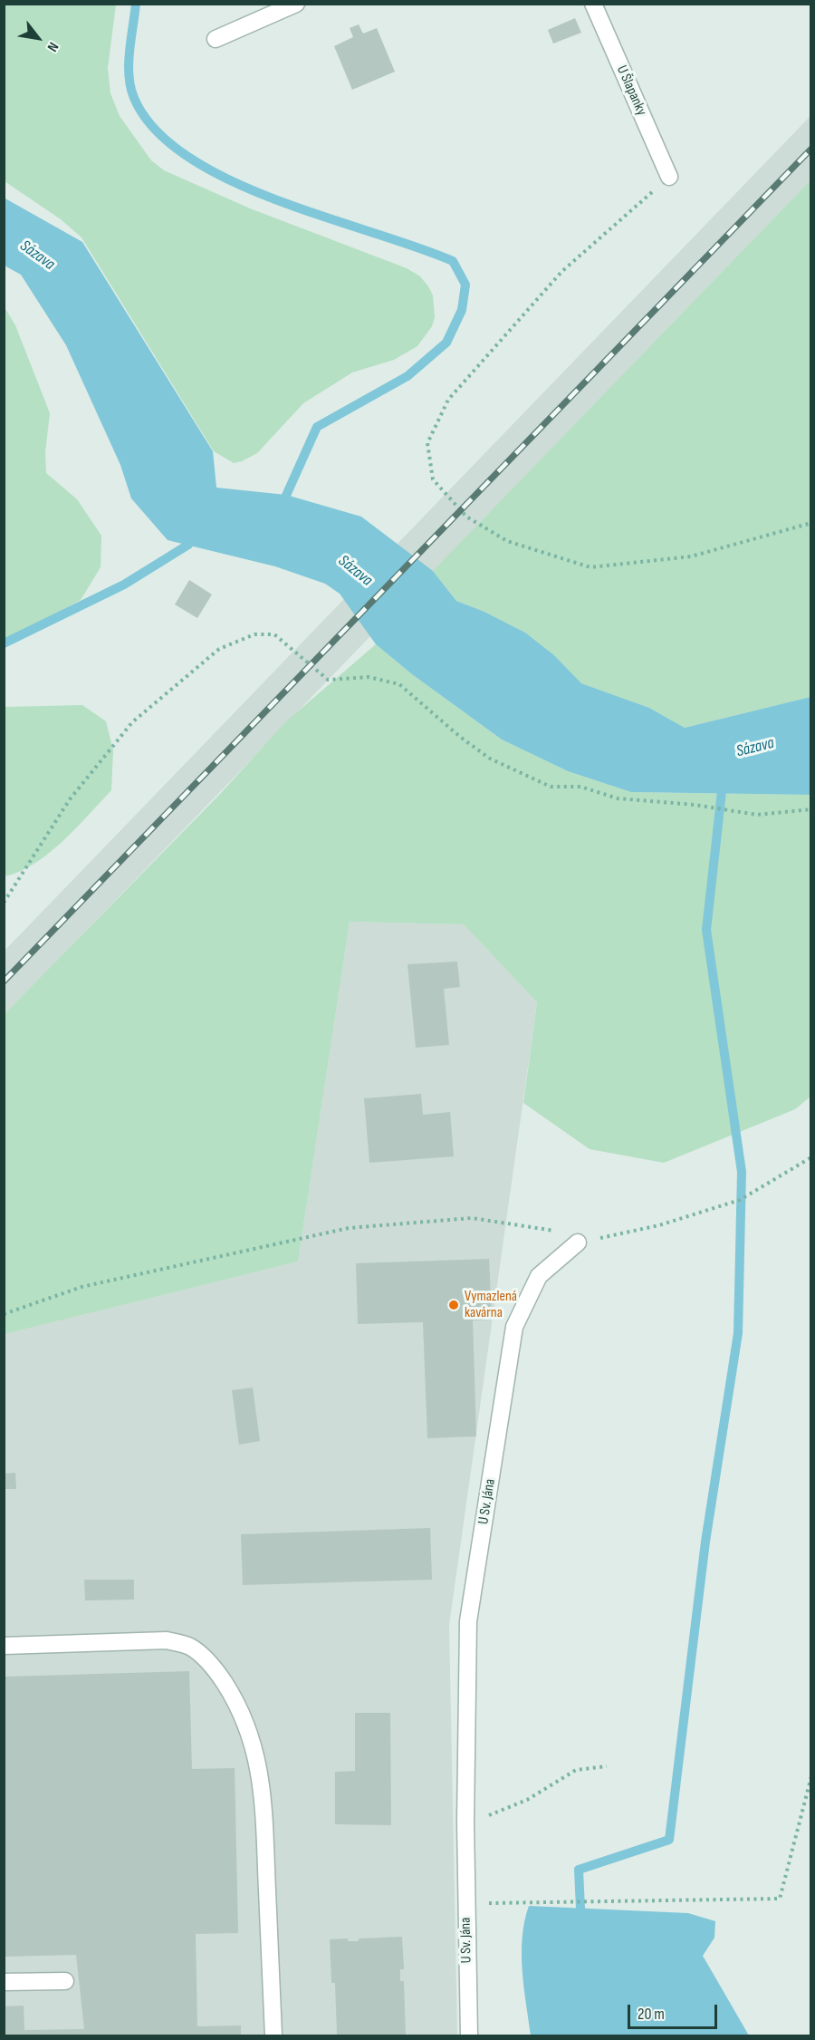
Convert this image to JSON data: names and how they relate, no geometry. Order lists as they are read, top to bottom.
{
  "streets": {
    "street": ["U Šlapanky", "U Sv. Jána"]
  },
  "water": ["Sázava"],
  "places": ["Vymazlená kavárna"],
  "scale_bar": "20 m",
  "north": "bottom right"
}
